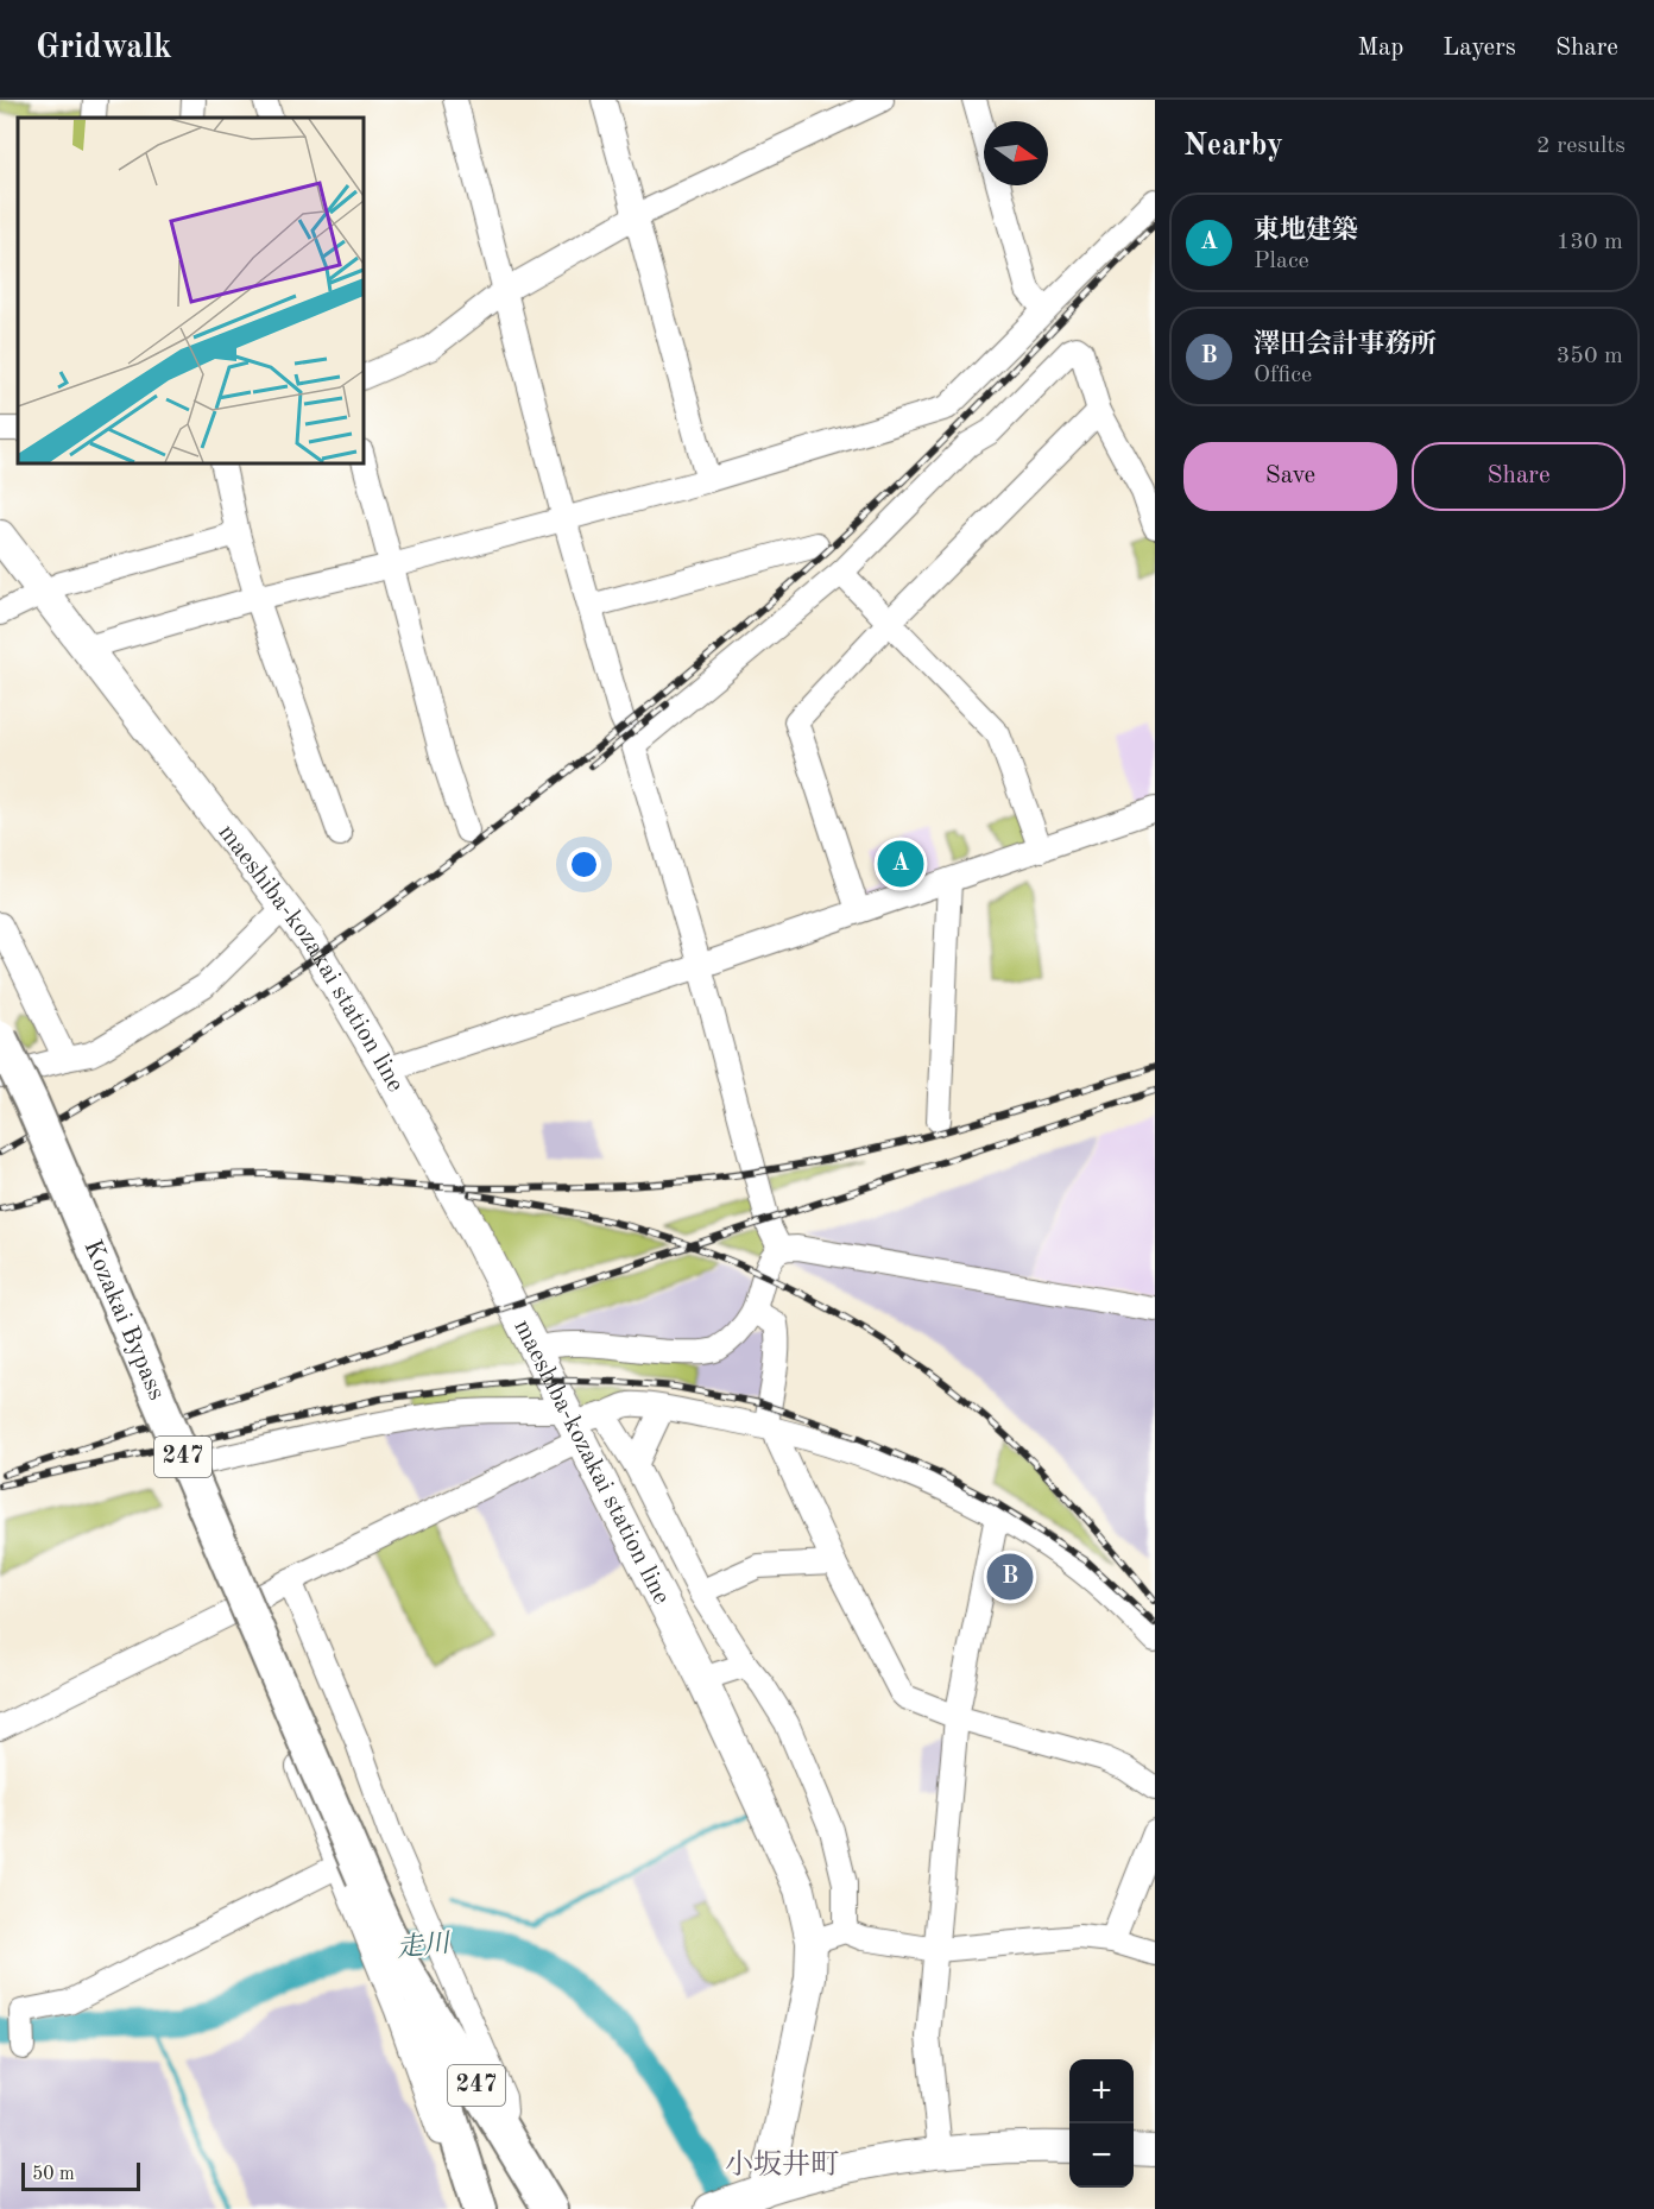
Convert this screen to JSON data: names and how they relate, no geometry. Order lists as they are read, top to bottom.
{
  "streets": {
    "highway": ["Kozakai Bypass", "247"],
    "main road": ["maeshiba-kozakai station line"]
  },
  "crossings": [
    ["Kozakai Bypass", "247"]
  ],
  "districts": ["小坂井町"],
  "water": ["走川"],
  "scale_bar": "50 m",
  "north": "right",
  "page": {
    "header": "Gridwalk",
    "nav": ["Map", "Layers", "Share"],
    "heading": ["Nearby", "2 results"],
    "list": [
      {
        "mark": "A",
        "name": "東地建築",
        "note": "Place",
        "value": "130 m"
      },
      {
        "mark": "B",
        "name": "澤田会計事務所",
        "note": "Office",
        "value": "350 m"
      }
    ],
    "buttons": ["Save", "Share"],
    "pins": ["A", "B"],
    "map_buttons": ["+", "−"],
    "scale": "50 m"
  }
}
